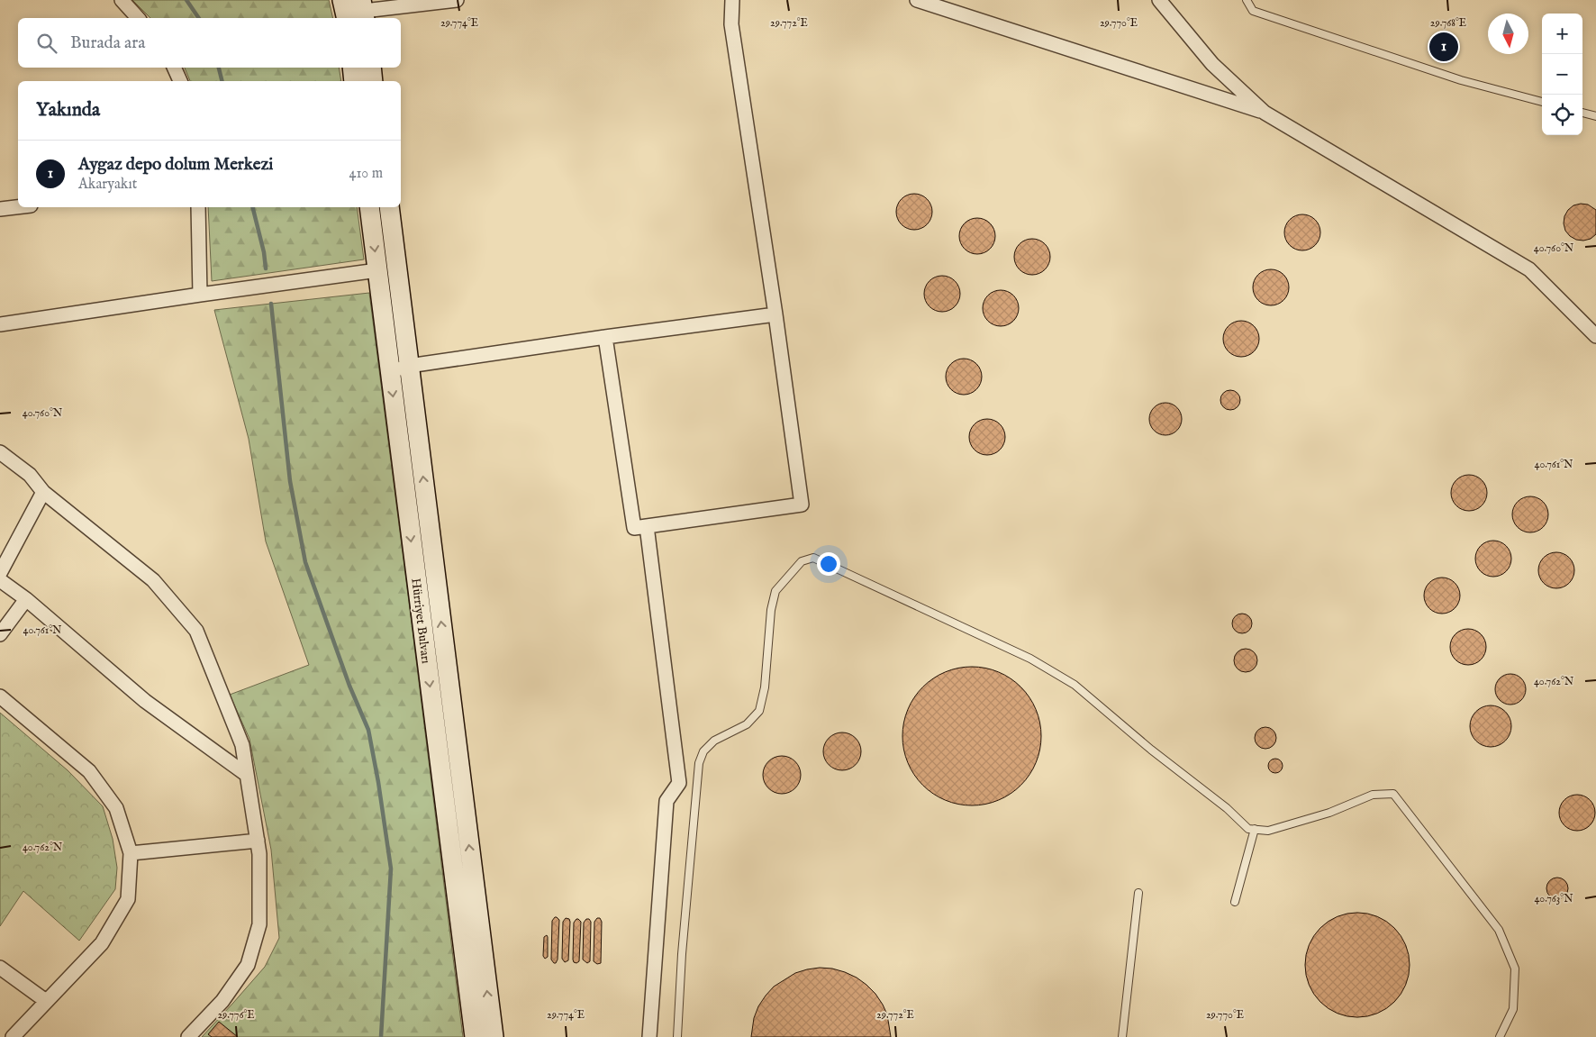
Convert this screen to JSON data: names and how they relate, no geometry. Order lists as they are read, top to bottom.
{
  "streets": {
    "main road": ["Hürriyet Bulvarı"]
  },
  "north": "bottom",
  "page": {
    "map_buttons": ["+", "−"],
    "search": "Burada ara",
    "pins": "1",
    "heading": "Yakında",
    "list": [
      {
        "mark": "1",
        "name": "Aygaz depo dolum Merkezi",
        "note": "Akaryakıt",
        "value": "410 m"
      }
    ]
  },
  "coordinates": [
    "29.774°E",
    "29.772°E",
    "29.770°E",
    "29.768°E",
    "40.760°N",
    "40.761°N",
    "40.762°N",
    "40.763°N",
    "29.776°E"
  ]
}
